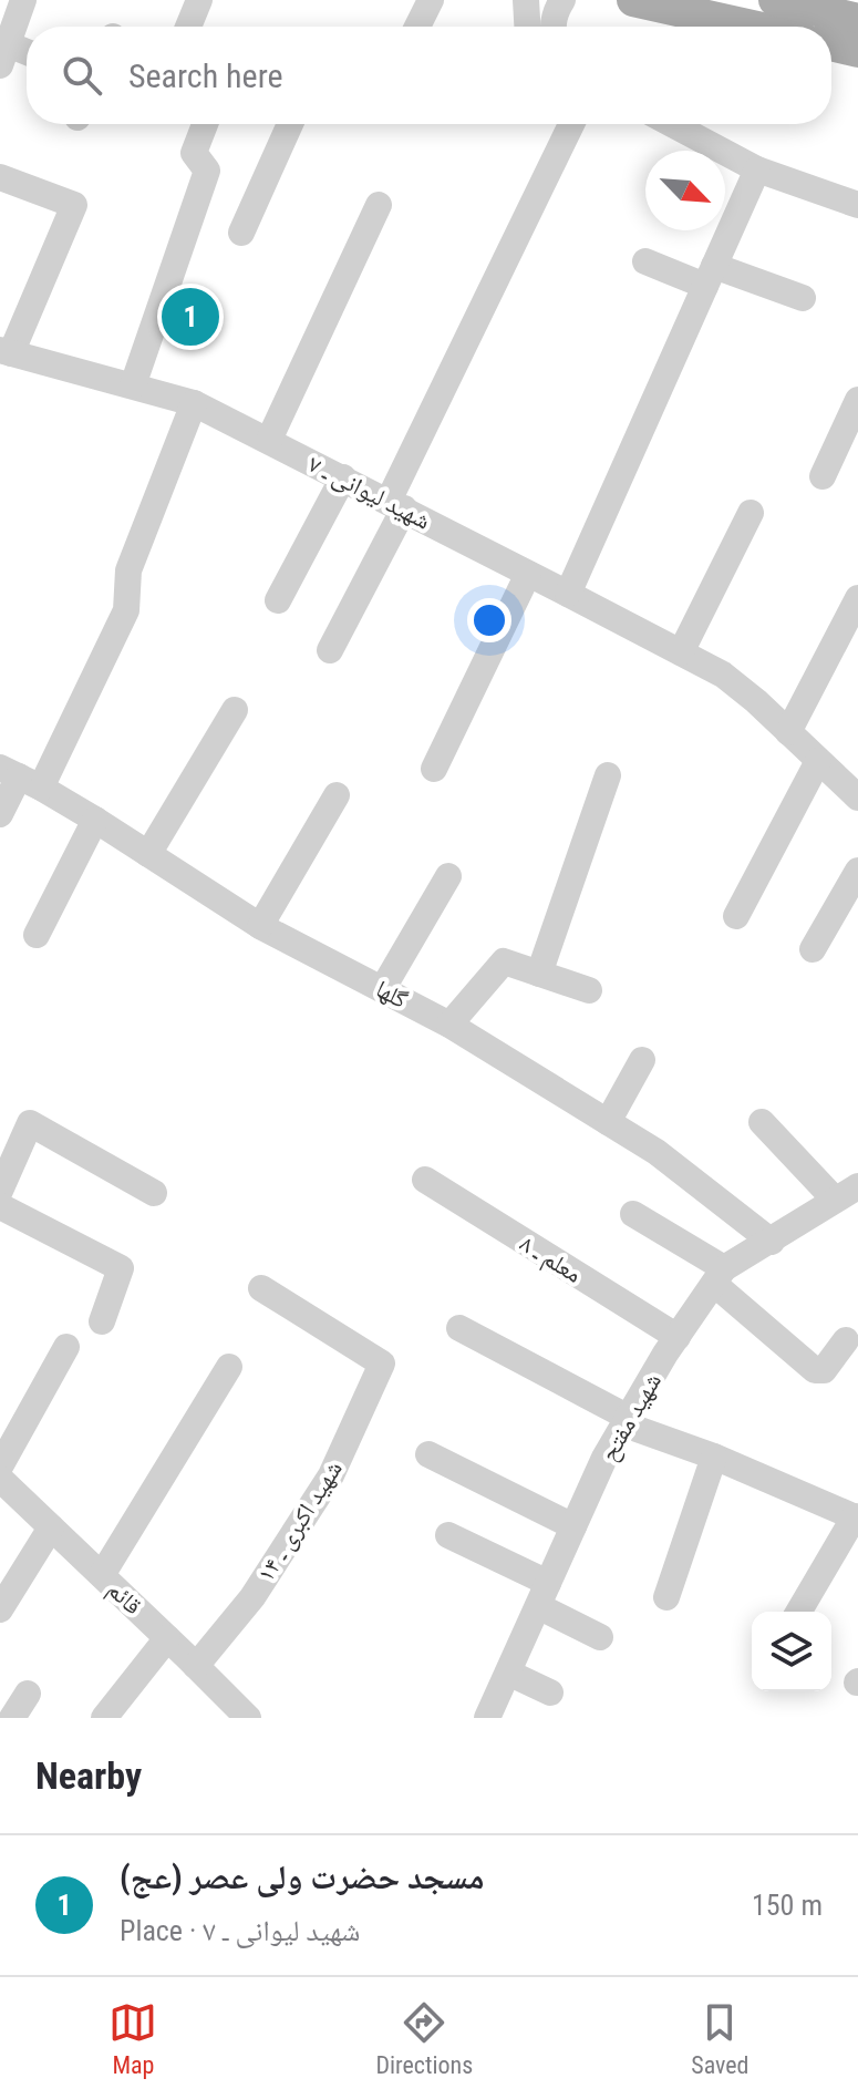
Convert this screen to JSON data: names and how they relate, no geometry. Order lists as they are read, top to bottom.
{
  "streets": {
    "street": [
      "شهید لیوانی ـ ۷",
      "گلها",
      "معلم ـ ۸",
      "شهید مفتح",
      "شهید اکبری ـ ۱۴",
      "قائم"
    ]
  },
  "crossings": [
    ["گلها", "شهید مفتح"],
    ["معلم ـ ۸", "شهید مفتح"],
    ["شهید اکبری ـ ۱۴", "قائم"]
  ],
  "north": "bottom right",
  "page": {
    "search": "Search here",
    "pins": "1",
    "heading": "Nearby",
    "list": [
      {
        "mark": "1",
        "name": "مسجد حضرت ولی عصر (عج)",
        "note": "Place · شهید لیوانی ـ ۷",
        "value": "150 m"
      }
    ],
    "nav": ["Map", "Directions", "Saved"]
  }
}
